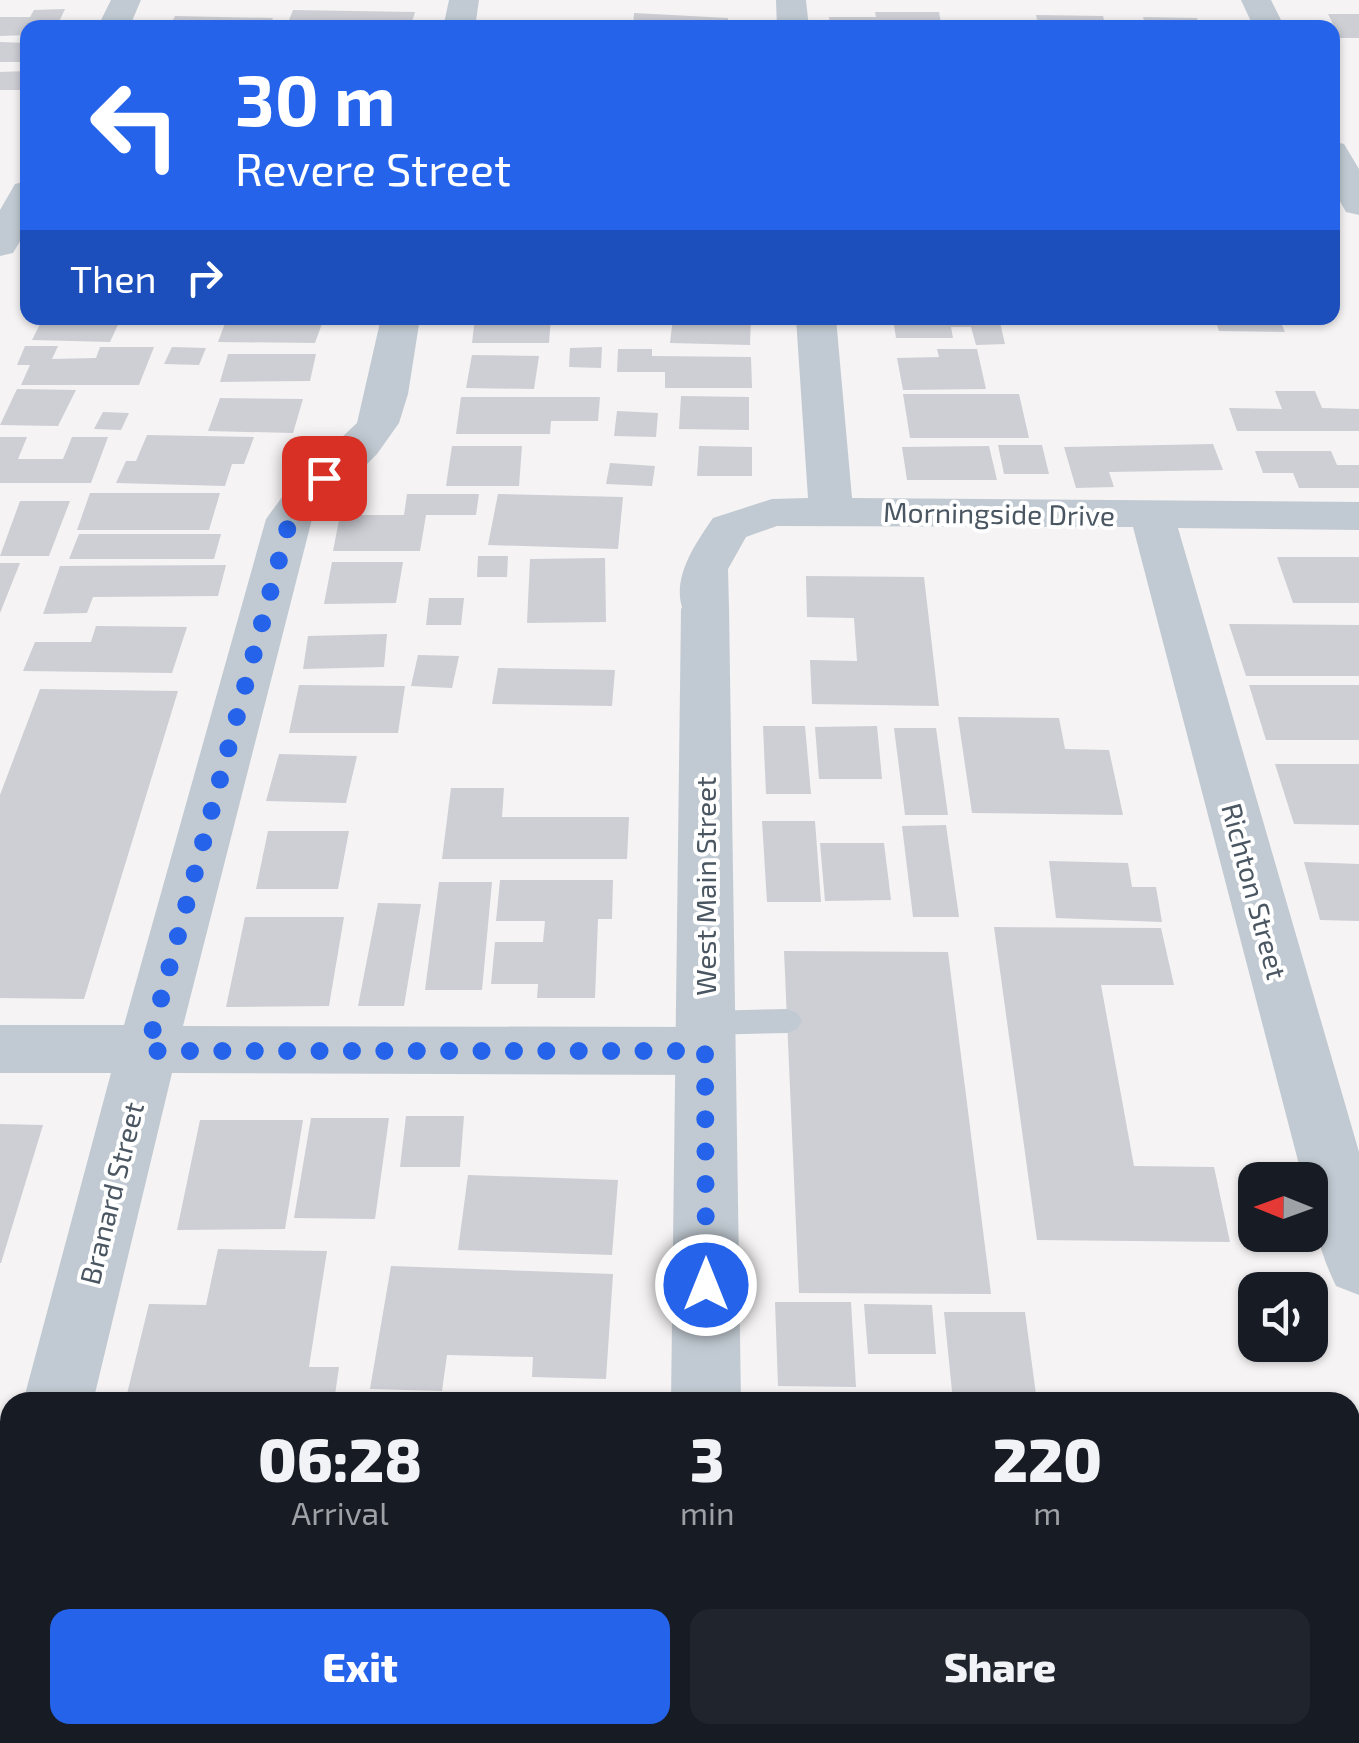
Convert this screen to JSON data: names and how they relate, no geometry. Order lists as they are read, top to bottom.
{
  "streets": {
    "street": [
      "Morningside Drive",
      "West Main Street",
      "Richton Street",
      "Branard Street"
    ]
  },
  "crossings": [
    ["Morningside Drive", "West Main Street"],
    ["Morningside Drive", "Richton Street"]
  ],
  "north": "left",
  "page": {
    "turn": ["30 m", "Revere Street"],
    "then": "Then",
    "eta": [
      "06:28",
      "Arrival",
      "3",
      "min",
      "220",
      "m"
    ],
    "buttons": ["Exit", "Share"]
  }
}
